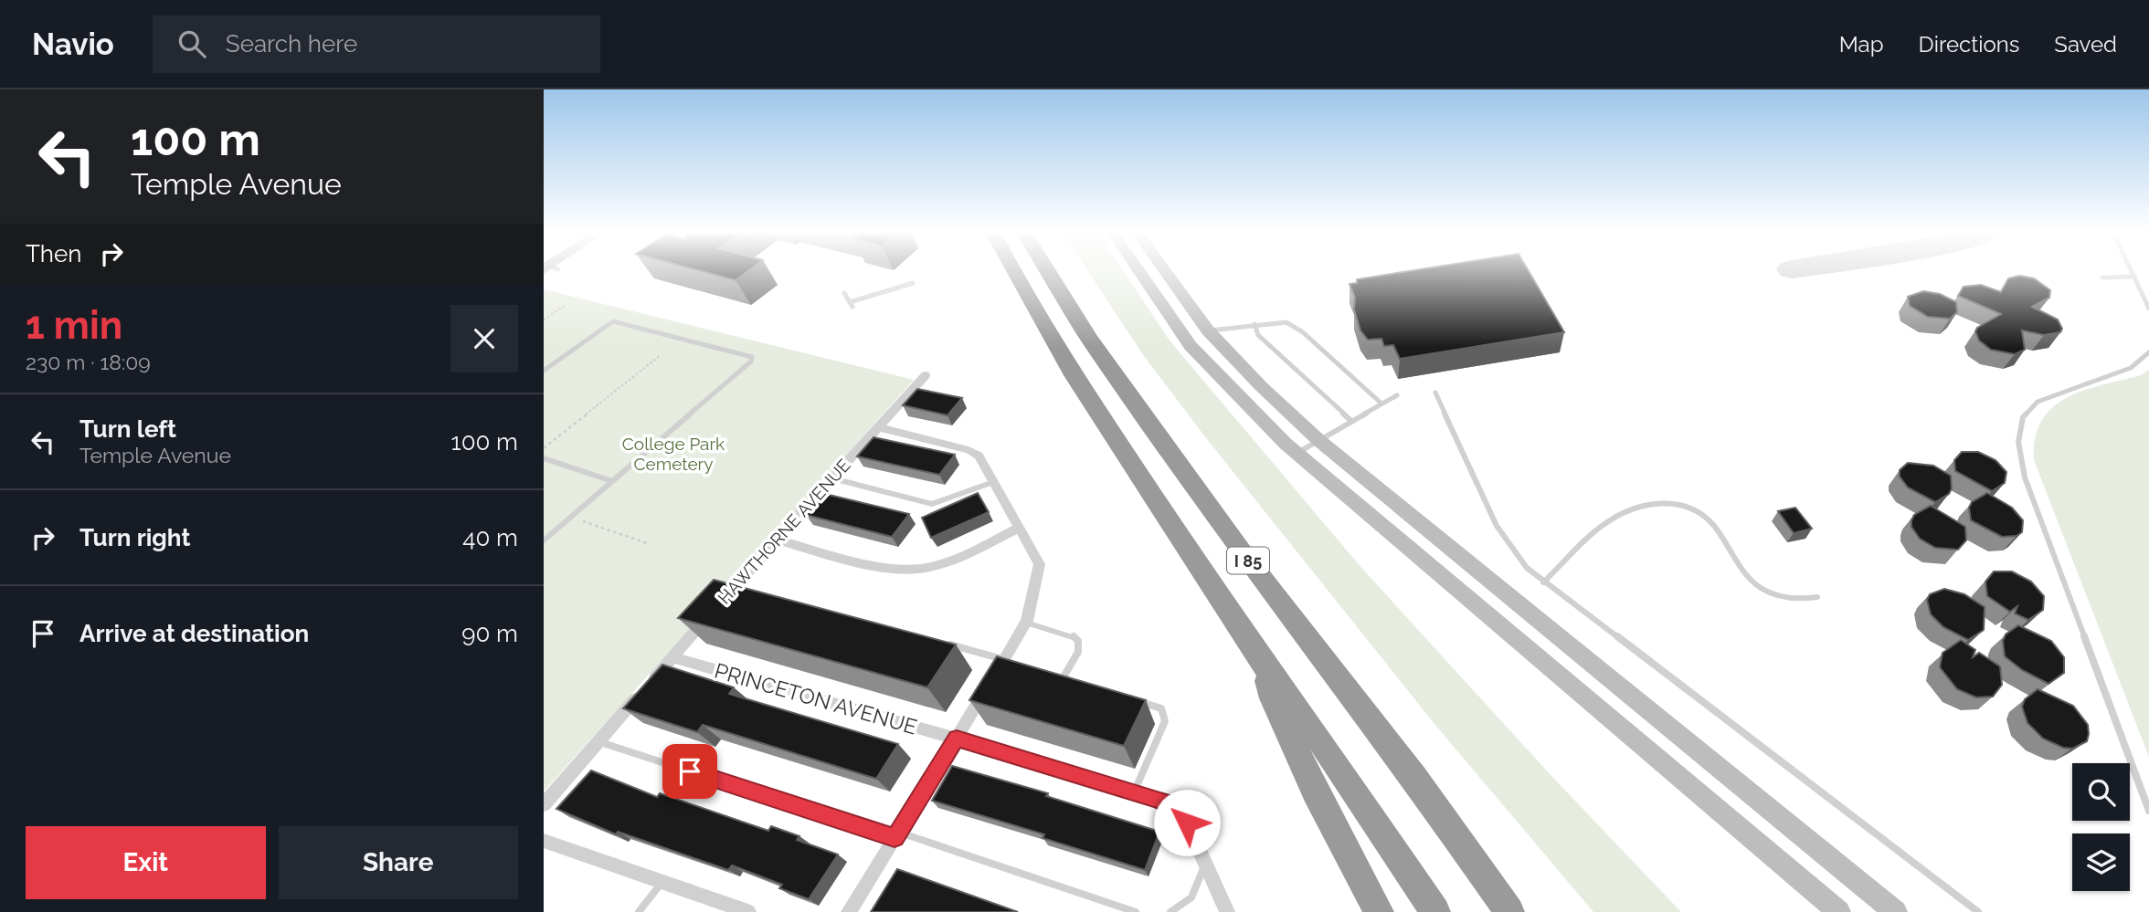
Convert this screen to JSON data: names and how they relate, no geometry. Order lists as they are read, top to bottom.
{
  "streets": {
    "highway": ["I 85"],
    "street": ["HAWTHORNE AVENUE", "PRINCETON AVENUE"]
  },
  "crossings": [
    ["HAWTHORNE AVENUE", "PRINCETON AVENUE"]
  ],
  "parks": ["College Park Cemetery"],
  "page": {
    "header": "Navio",
    "search": "Search here",
    "nav": ["Map", "Directions", "Saved"],
    "turn": ["100 m", "Temple Avenue"],
    "then": "Then",
    "heading": ["1 min", "230 m · 18:09"],
    "list": [
      {
        "name": "Turn left",
        "note": "Temple Avenue",
        "value": "100 m"
      },
      {
        "name": "Turn right",
        "value": "40 m"
      },
      {
        "name": "Arrive at destination",
        "value": "90 m"
      }
    ],
    "buttons": ["Exit", "Share"]
  }
}
